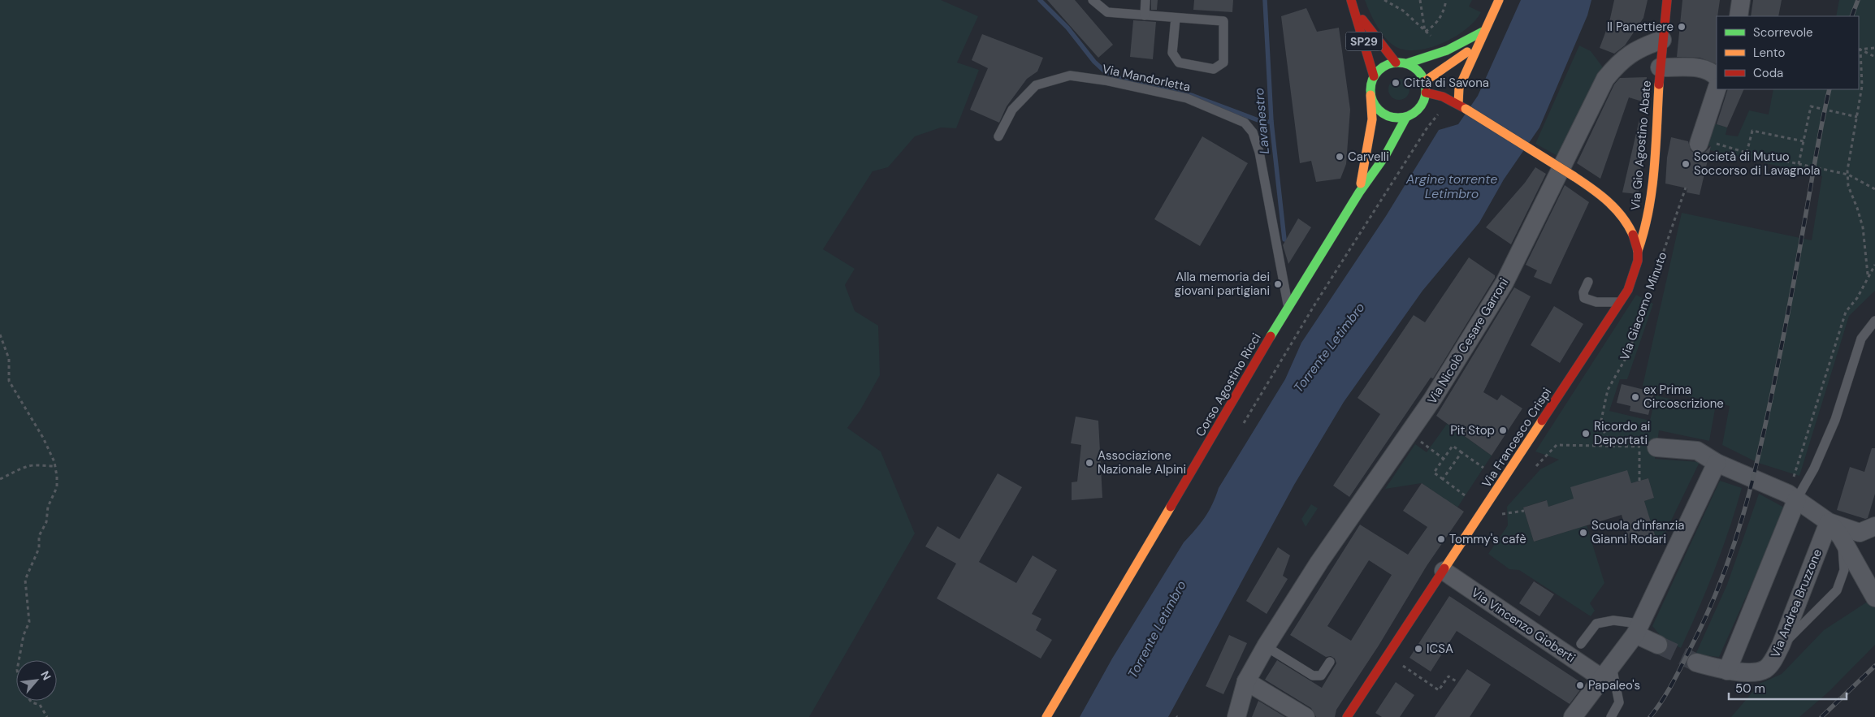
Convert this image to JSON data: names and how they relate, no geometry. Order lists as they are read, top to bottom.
{
  "streets": {
    "main road": [
      "SP29",
      "Via Gio Agostino Abate",
      "Corso Agostino Ricci",
      "Via Francesco Crispi"
    ],
    "street": ["Via Nicolò Cesare Garroni", "Via Andrea Bruzzone", "Via Vincenzo Gioberti"],
    "lane": ["Via Mandorletta"],
    "path": ["Via Giacomo Minuto"]
  },
  "crossings": [
    ["SP29", "Corso Agostino Ricci"],
    ["SP29", "Via Francesco Crispi"],
    ["Via Mandorletta", "Corso Agostino Ricci"],
    ["Via Gio Agostino Abate", "Via Nicolò Cesare Garroni"],
    ["Via Gio Agostino Abate", "Via Francesco Crispi"],
    ["Corso Agostino Ricci", "Via Francesco Crispi"],
    ["Via Francesco Crispi", "Via Vincenzo Gioberti"]
  ],
  "water": ["Lavanestro", "Argine torrente Letimbro", "Torrente Letimbro"],
  "places": [
    "Il Panettiere",
    "Città di Savona",
    "Carvelli",
    "Società di Mutuo Soccorso di Lavagnola",
    "Alla memoria dei giovani partigiani",
    "ex Prima Circoscrizione",
    "Pit Stop",
    "Ricordo ai Deportati",
    "Associazione Nazionale Alpini",
    "Scuola d'infanzia Gianni Rodari",
    "Tommy's cafè",
    "ICSA",
    "Papaleo's"
  ],
  "legend": ["Scorrevole", "Lento", "Coda"],
  "scale_bar": "50 m",
  "north": "top right"
}
